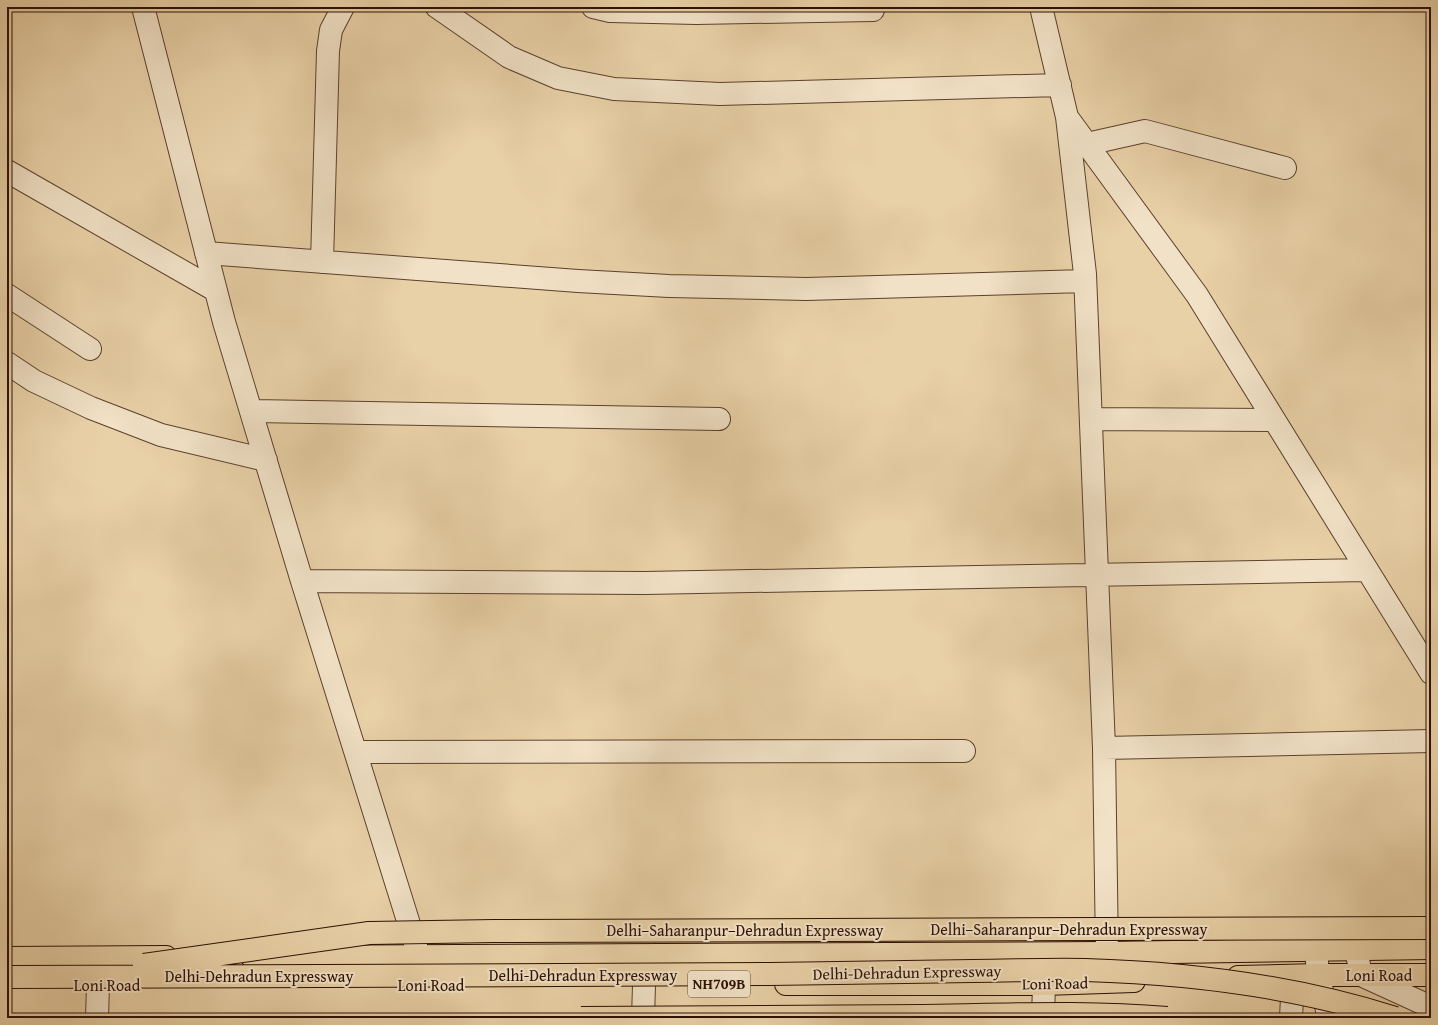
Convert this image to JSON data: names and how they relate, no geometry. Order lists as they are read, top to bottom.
{
  "streets": {
    "highway": [
      "Delhi–Saharanpur–Dehradun Expressway",
      "Delhi-Dehradun Expressway",
      "Loni Road",
      "NH709B"
    ]
  },
  "crossings": [
    ["Delhi–Saharanpur–Dehradun Expressway", "Delhi-Dehradun Expressway"]
  ]
}
